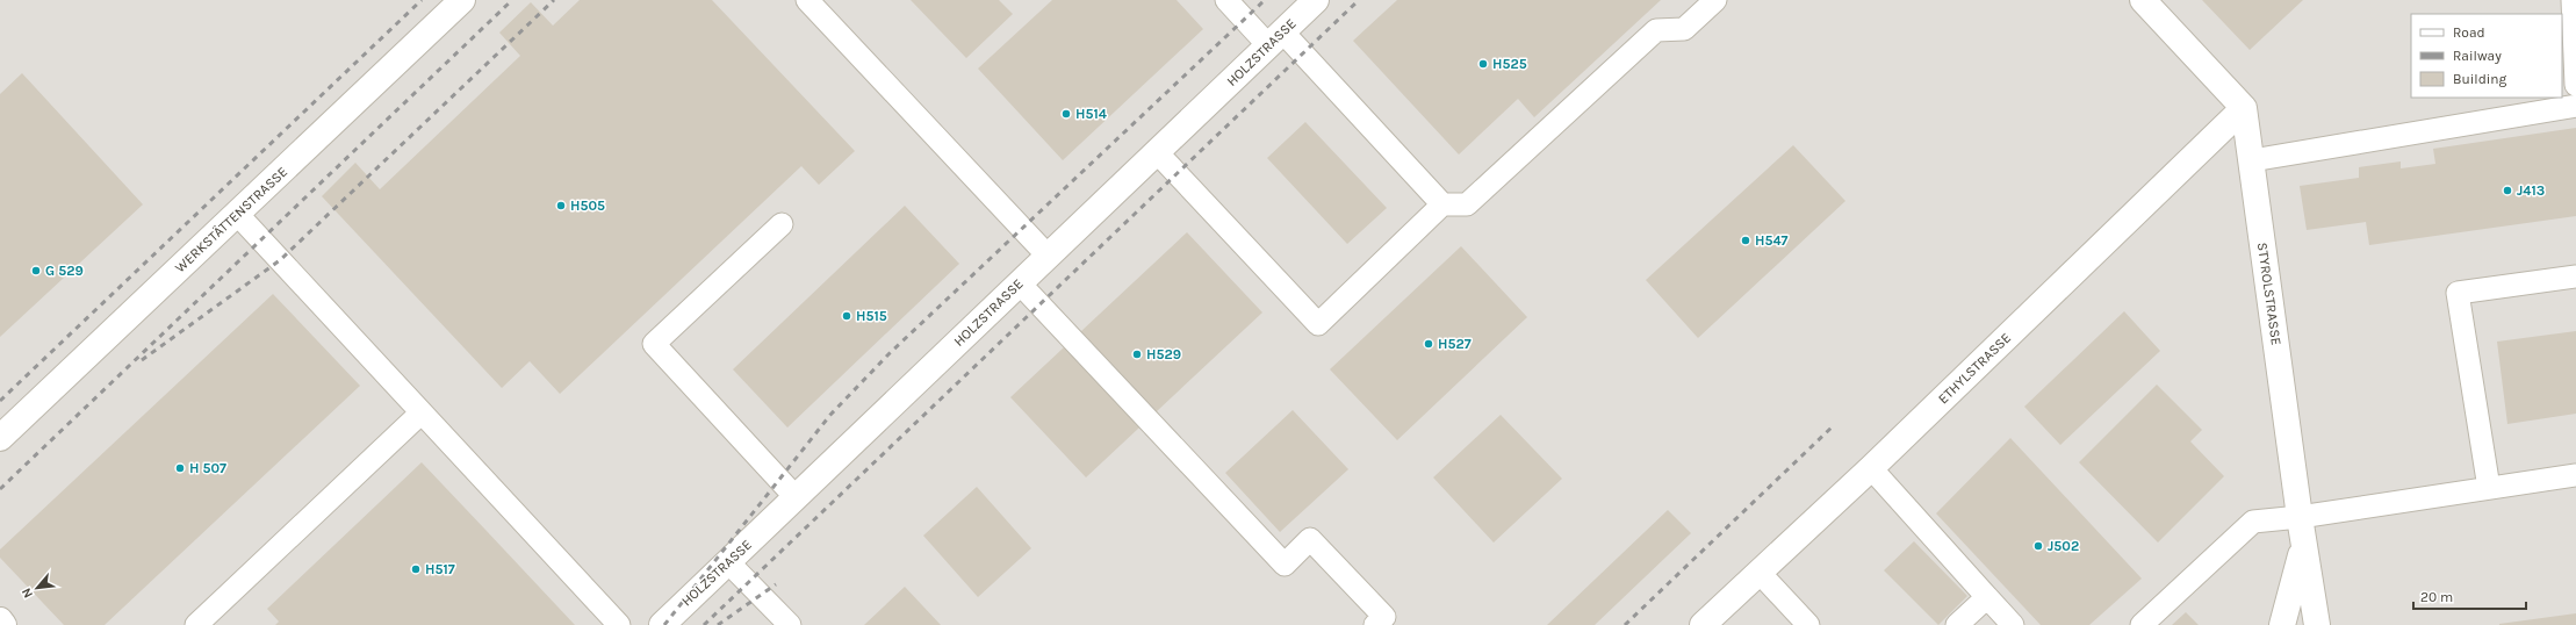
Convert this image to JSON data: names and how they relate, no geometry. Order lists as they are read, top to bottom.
{
  "streets": {
    "street": [
      "HOLZSTRASSE",
      "WERKSTÄTTENSTRASSE",
      "STYROLSTRASSE",
      "ETHYLSTRASSE"
    ]
  },
  "crossings": [
    ["STYROLSTRASSE", "ETHYLSTRASSE"]
  ],
  "places": [
    "H525",
    "H514",
    "J413",
    "H505",
    "H547",
    "G 529",
    "H515",
    "H527",
    "H529",
    "H 507",
    "J502",
    "H517"
  ],
  "legend": ["Road", "Railway", "Building"],
  "scale_bar": "20 m",
  "north": "bottom left"
}
